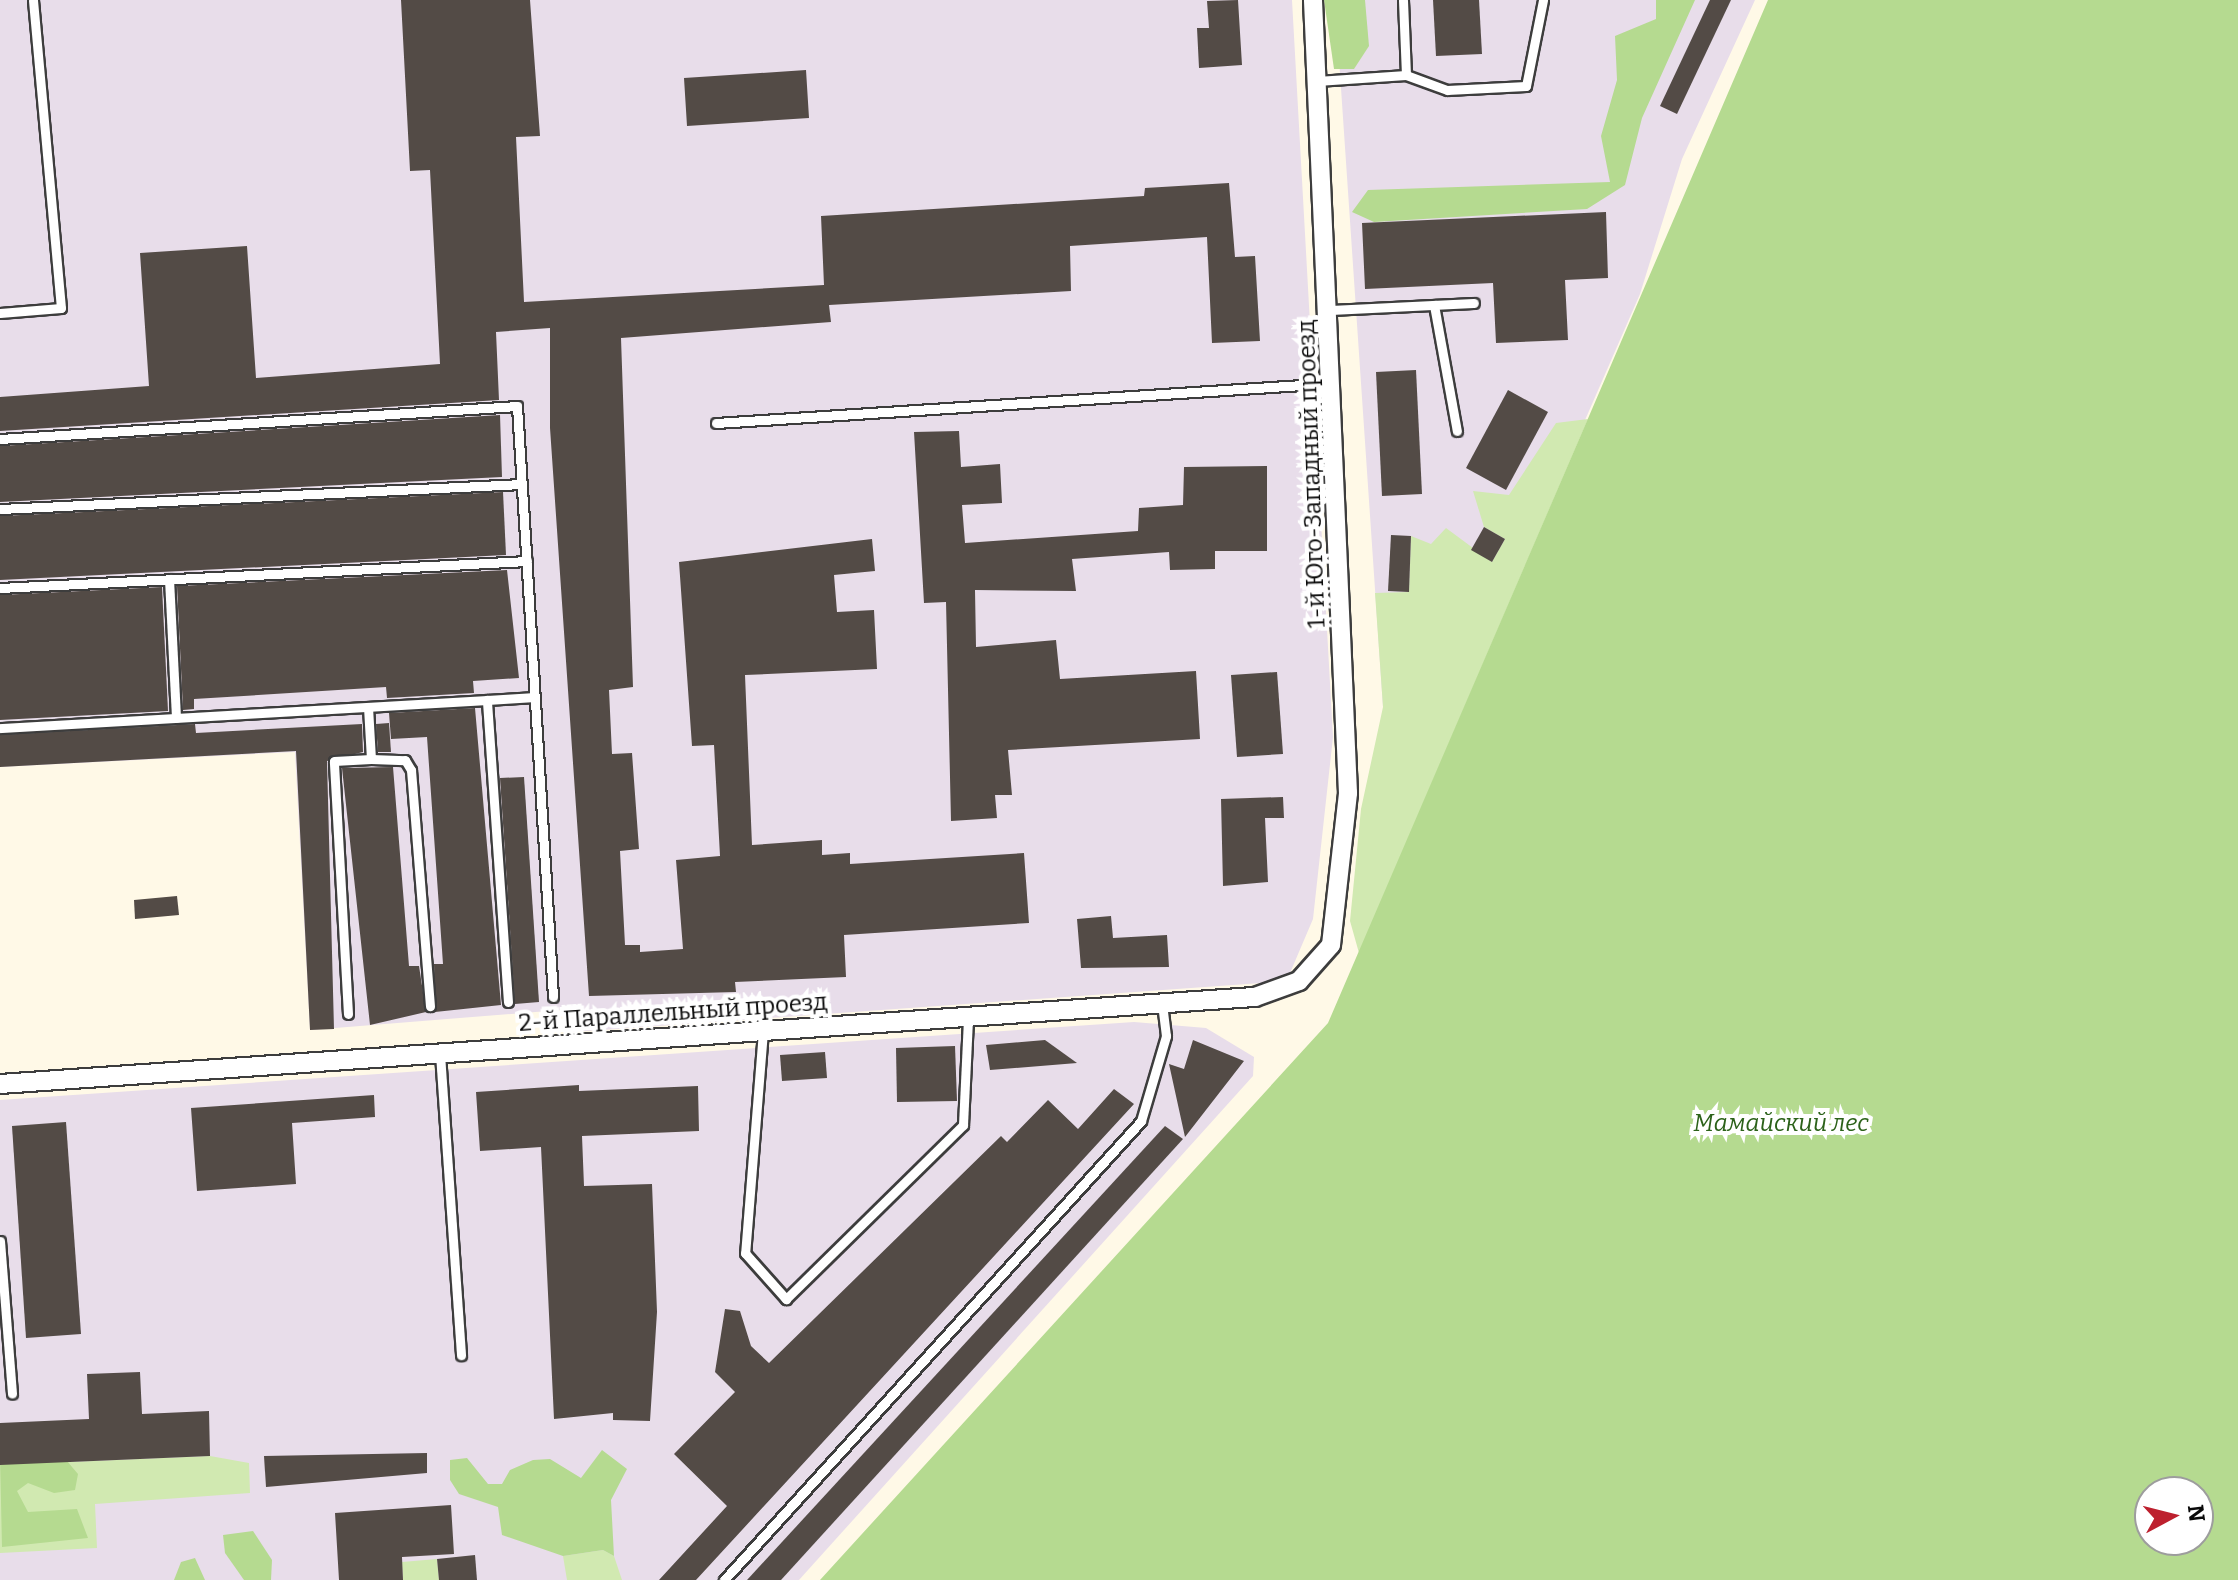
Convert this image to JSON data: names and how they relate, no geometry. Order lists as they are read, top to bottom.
{
  "streets": {
    "street": ["1-й Юго-Западный проезд", "2-й Параллельный проезд"]
  },
  "crossings": [
    ["1-й Юго-Западный проезд", "2-й Параллельный проезд"]
  ],
  "parks": ["Мамайский лес"],
  "north": "right"
}
